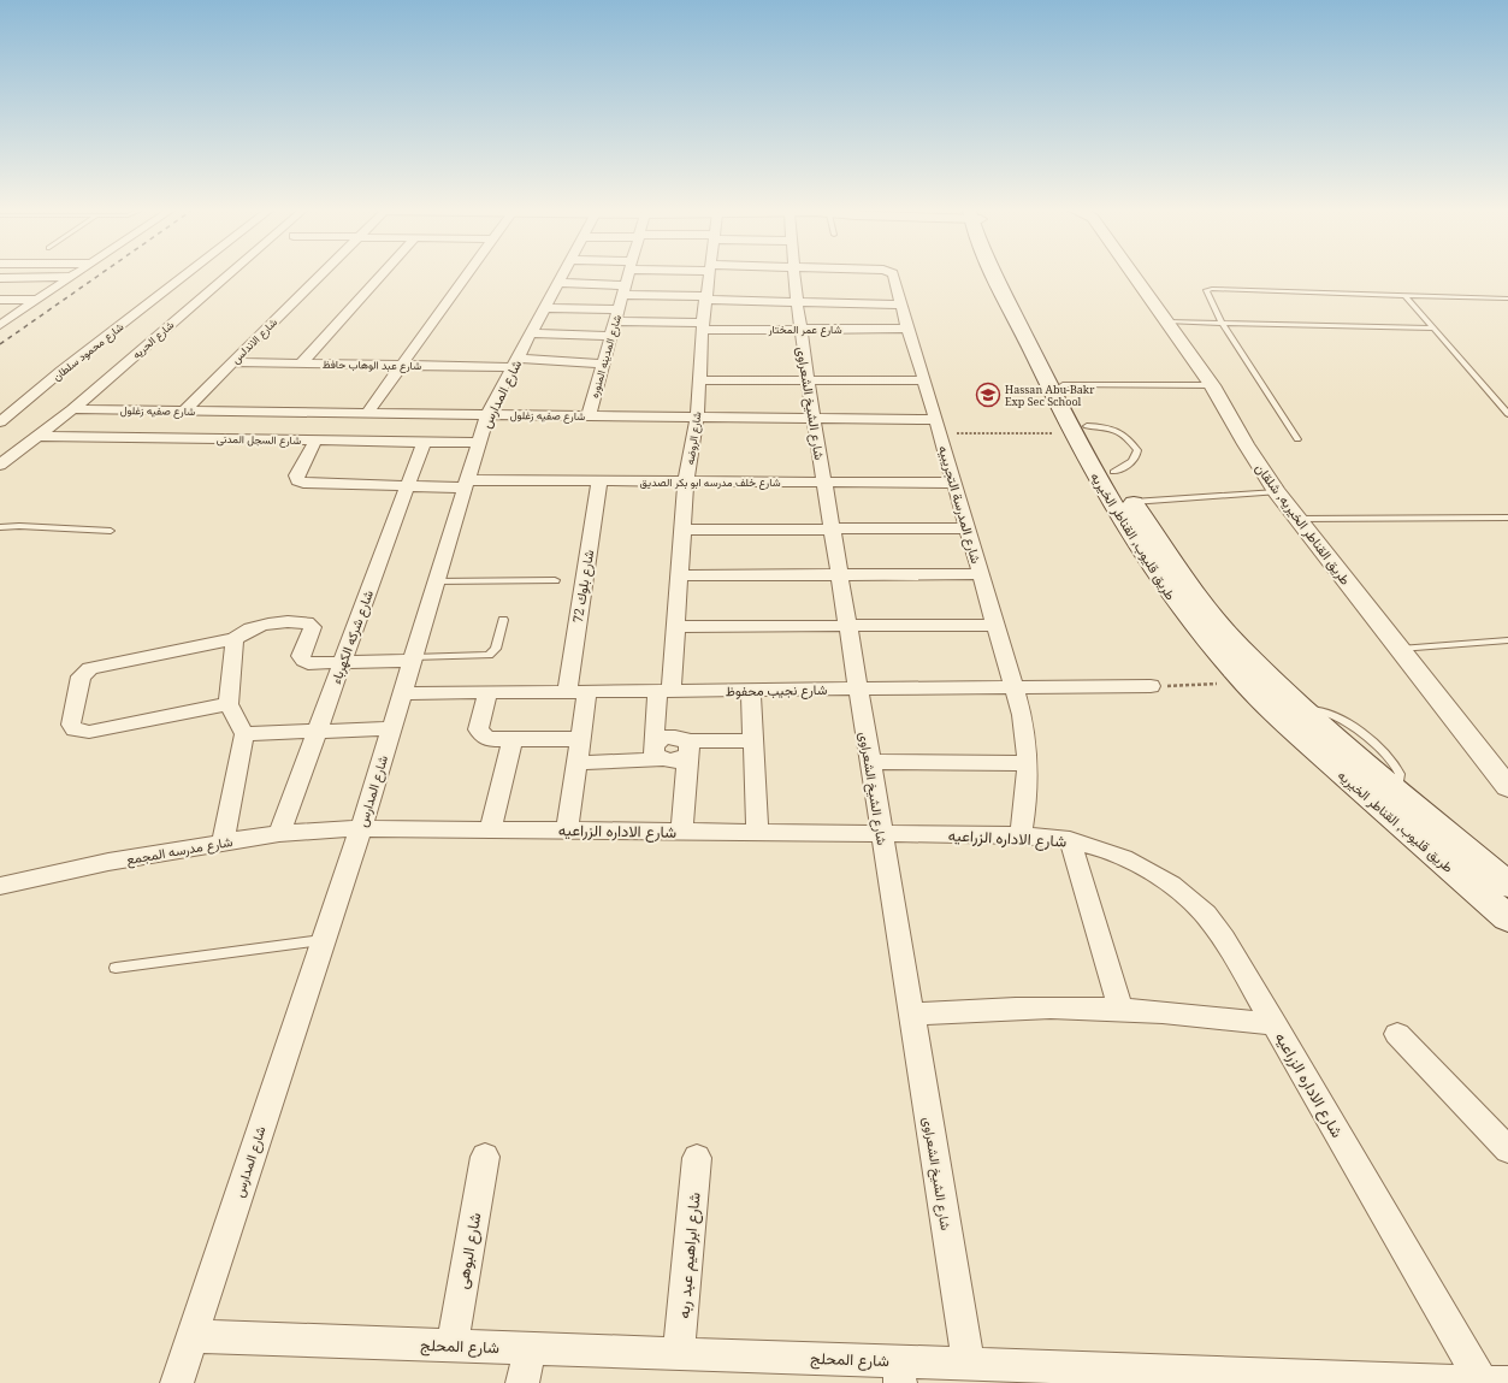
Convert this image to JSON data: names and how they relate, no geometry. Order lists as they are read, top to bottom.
{
  "streets": {
    "main road": ["طريق قليوب, القناطر الخيريه"],
    "street": [
      "شارع عمر المختار",
      "شارع الحريه",
      "شارع الاندلس",
      "شارع محمود سلطان",
      "شارع المدينه المنوره",
      "شارع عبد الوهاب حافظ",
      "شارع المدارس",
      "شارع الشيخ الشعراوى",
      "شارع صفيه زغلول",
      "شارع الروضه",
      "شارع السجل المدنى",
      "شارع خلف مدرسه ابو بكر الصديق",
      "شارع المدرسة التجريبيه",
      "طريق القناطر الخيريه, شلقان",
      "شارع بلوك 72",
      "شارع شركه الكهرباء",
      "شارع نجيب محفوظ",
      "شارع الاداره الزراعيه",
      "شارع مدرسه المجمع",
      "شارع البوهى",
      "شارع ابراهيم عبد ربه",
      "شارع المحلج"
    ]
  },
  "crossings": [
    ["شارع عمر المختار", "شارع المدينه المنوره"],
    ["شارع عمر المختار", "شارع المدارس"],
    ["شارع عمر المختار", "شارع الشيخ الشعراوى"],
    ["شارع عمر المختار", "شارع الروضه"],
    ["شارع عمر المختار", "شارع المدرسة التجريبيه"],
    ["شارع الحريه", "شارع صفيه زغلول"],
    ["شارع الحريه", "شارع السجل المدنى"],
    ["شارع الاندلس", "شارع عبد الوهاب حافظ"],
    ["شارع الاندلس", "شارع صفيه زغلول"],
    ["شارع المدينه المنوره", "شارع عبد الوهاب حافظ"],
    ["شارع المدينه المنوره", "شارع صفيه زغلول"],
    ["شارع عبد الوهاب حافظ", "شارع المدارس"],
    ["شارع المدارس", "شارع صفيه زغلول"],
    ["شارع المدارس", "شارع السجل المدنى"],
    ["شارع المدارس", "شارع خلف مدرسه ابو بكر الصديق"],
    ["شارع المدارس", "شارع نجيب محفوظ"],
    ["شارع المدارس", "شارع الاداره الزراعيه"],
    ["شارع المدارس", "شارع مدرسه المجمع"],
    ["شارع المدارس", "شارع المحلج"],
    ["شارع الشيخ الشعراوى", "شارع صفيه زغلول"],
    ["شارع الشيخ الشعراوى", "شارع خلف مدرسه ابو بكر الصديق"],
    ["شارع الشيخ الشعراوى", "شارع المدرسة التجريبيه"],
    ["شارع الشيخ الشعراوى", "شارع نجيب محفوظ"],
    ["شارع الشيخ الشعراوى", "شارع الاداره الزراعيه"],
    ["شارع الشيخ الشعراوى", "شارع المحلج"],
    ["شارع صفيه زغلول", "شارع الروضه"],
    ["شارع صفيه زغلول", "شارع المدرسة التجريبيه"],
    ["شارع الروضه", "شارع خلف مدرسه ابو بكر الصديق"],
    ["شارع الروضه", "شارع نجيب محفوظ"],
    ["شارع السجل المدنى", "شارع خلف مدرسه ابو بكر الصديق"],
    ["شارع السجل المدنى", "شارع شركه الكهرباء"],
    ["شارع خلف مدرسه ابو بكر الصديق", "شارع المدرسة التجريبيه"],
    ["شارع خلف مدرسه ابو بكر الصديق", "شارع بلوك 72"],
    ["شارع خلف مدرسه ابو بكر الصديق", "شارع شركه الكهرباء"],
    ["شارع المدرسة التجريبيه", "شارع نجيب محفوظ"],
    ["شارع المدرسة التجريبيه", "شارع الاداره الزراعيه"],
    ["شارع بلوك 72", "شارع نجيب محفوظ"],
    ["شارع شركه الكهرباء", "شارع مدرسه المجمع"],
    ["شارع الاداره الزراعيه", "شارع مدرسه المجمع"],
    ["شارع الاداره الزراعيه", "شارع المحلج"],
    ["شارع البوهى", "شارع المحلج"],
    ["شارع ابراهيم عبد ربه", "شارع المحلج"]
  ],
  "places": {
    "school or university": ["Hassan Abu-Bakr Exp Sec School"]
  }
}
